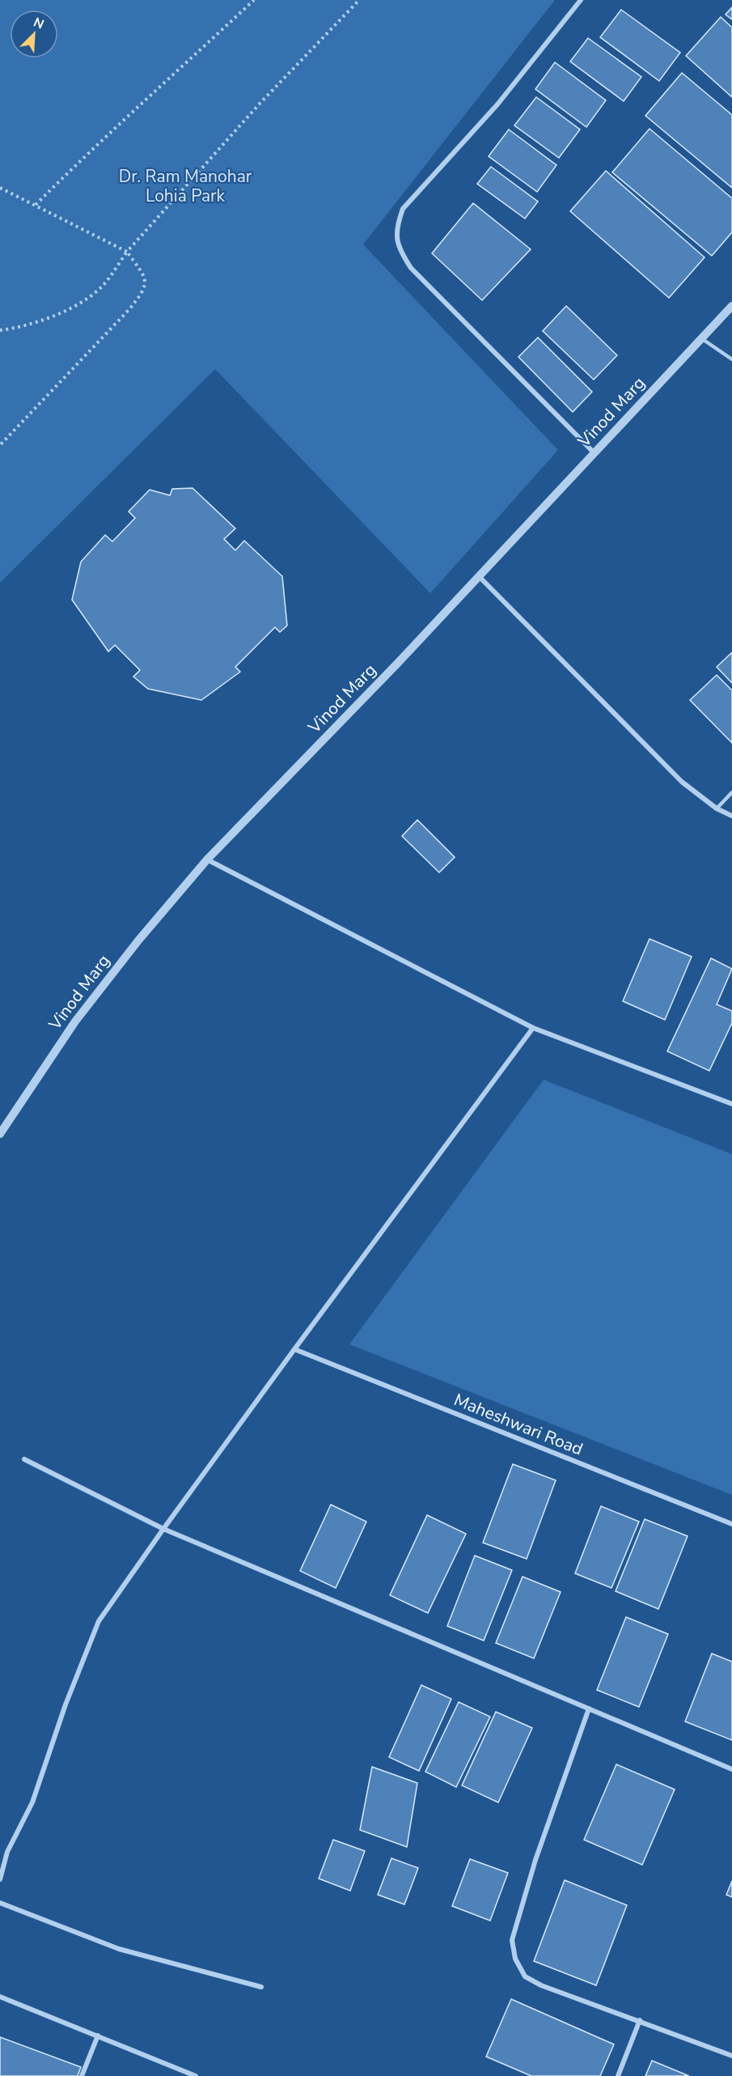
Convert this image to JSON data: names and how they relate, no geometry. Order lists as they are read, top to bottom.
{
  "streets": {
    "street": ["Vinod Marg", "Maheshwari Road"]
  },
  "parks": ["Dr. Ram Manohar Lohia Park"],
  "north": "top right"
}
